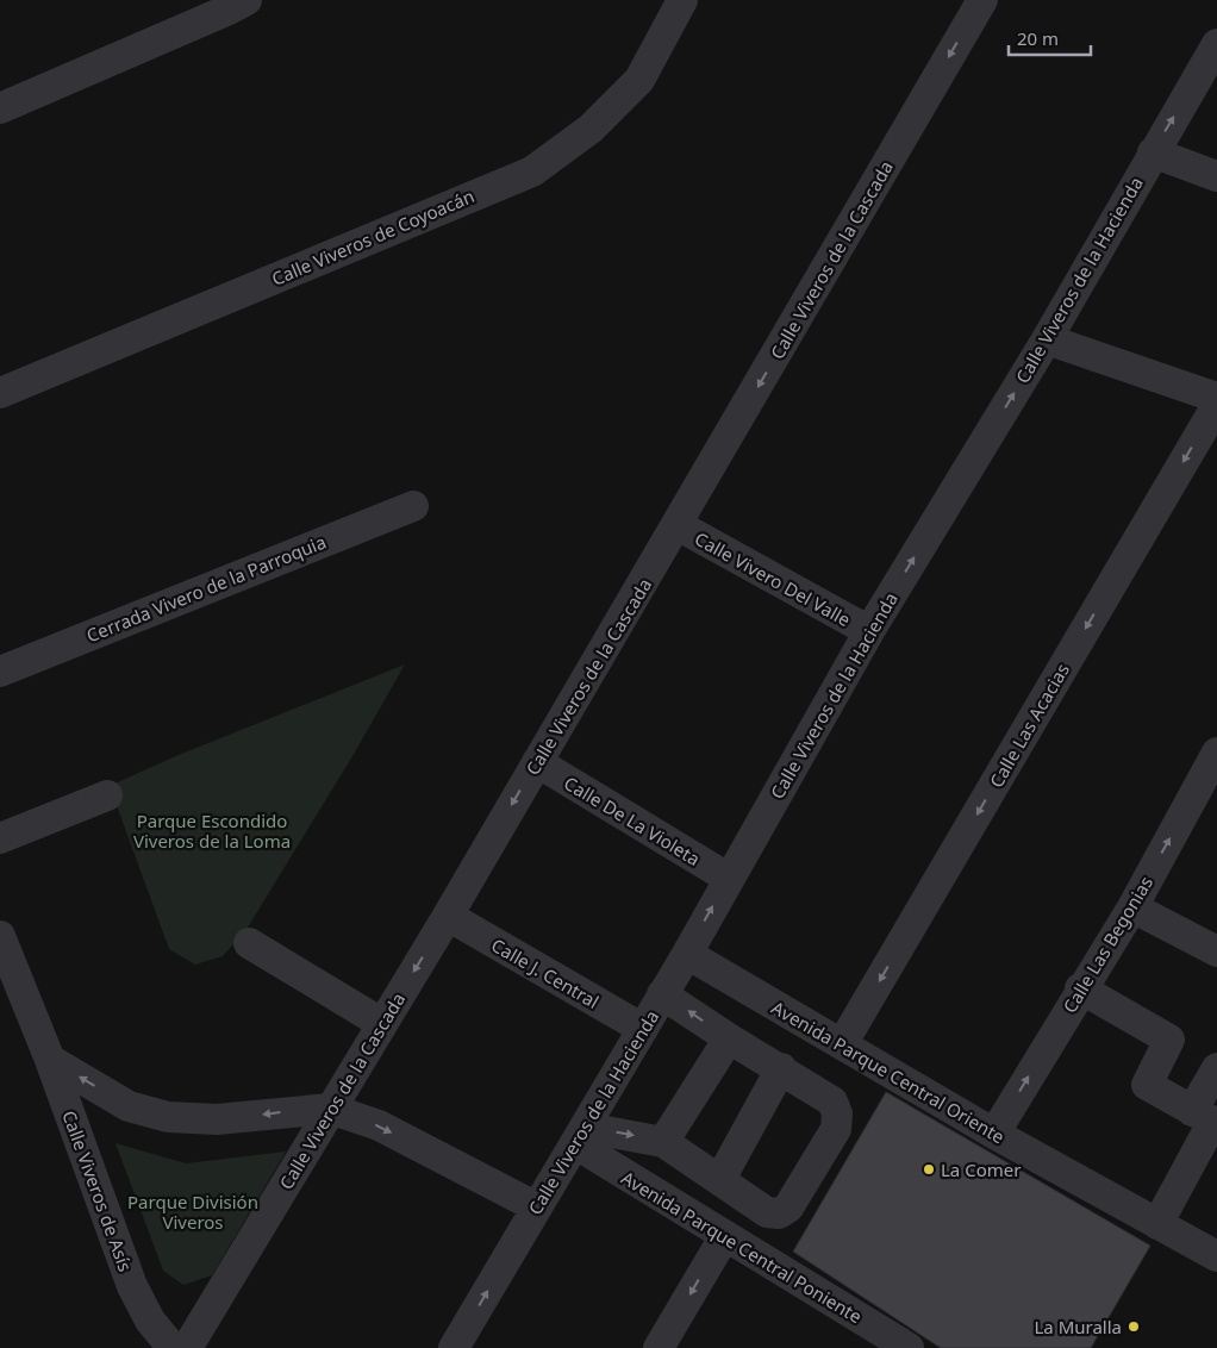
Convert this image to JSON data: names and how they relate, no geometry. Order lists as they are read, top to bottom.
{
  "streets": {
    "street": [
      "Calle Viveros de Coyoacán",
      "Calle Viveros de la Cascada",
      "Calle Viveros de la Hacienda",
      "Calle Vivero Del Valle",
      "Cerrada Vivero de la Parroquia",
      "Calle Las Acacias",
      "Calle De La Violeta",
      "Calle Las Begonias",
      "Calle J. Central",
      "Avenida Parque Central Oriente",
      "Calle Viveros de Asís",
      "Avenida Parque Central Poniente"
    ]
  },
  "crossings": [
    ["Calle Viveros de la Cascada", "Calle Vivero Del Valle"],
    ["Calle Viveros de la Cascada", "Calle De La Violeta"],
    ["Calle Viveros de la Cascada", "Calle J. Central"],
    ["Calle Viveros de la Cascada", "Calle Viveros de Asís"],
    ["Calle Viveros de la Hacienda", "Calle Vivero Del Valle"],
    ["Calle Viveros de la Hacienda", "Calle De La Violeta"],
    ["Calle Viveros de la Hacienda", "Calle J. Central"],
    ["Calle Viveros de la Hacienda", "Avenida Parque Central Oriente"],
    ["Calle Viveros de la Hacienda", "Avenida Parque Central Poniente"],
    ["Calle Las Acacias", "Avenida Parque Central Oriente"],
    ["Calle Las Begonias", "Avenida Parque Central Oriente"]
  ],
  "one_way": [
    "Calle Viveros de la Cascada",
    "Calle Viveros de la Hacienda",
    "Calle Las Acacias",
    "Calle Viveros de Asís"
  ],
  "parks": ["Parque Escondido Viveros de la Loma", "Parque División Viveros"],
  "places": ["La Comer", "La Muralla"],
  "scale_bar": "20 m"
}
